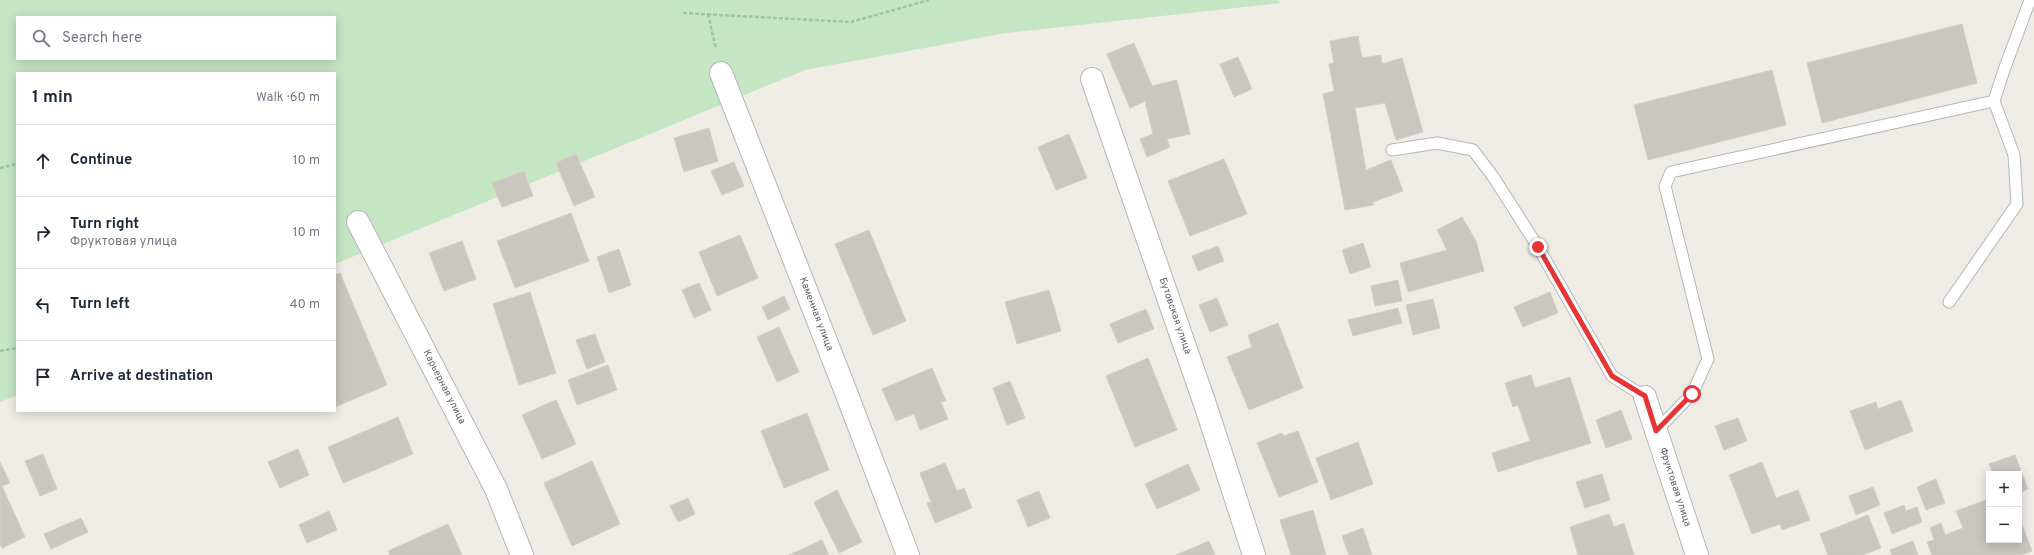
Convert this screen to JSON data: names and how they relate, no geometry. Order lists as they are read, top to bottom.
{
  "streets": {
    "street": [
      "Каменная улица",
      "Бутовская улица",
      "Карьерная улица",
      "Фруктовая улица"
    ]
  },
  "page": {
    "search": "Search here",
    "heading": ["1 min", "Walk · 60 m"],
    "list": [
      ["Continue", "10 m"],
      ["Turn right", "Фруктовая улица", "10 m"],
      ["Turn left", "40 m"],
      "Arrive at destination"
    ],
    "map_buttons": ["+", "−"]
  }
}
